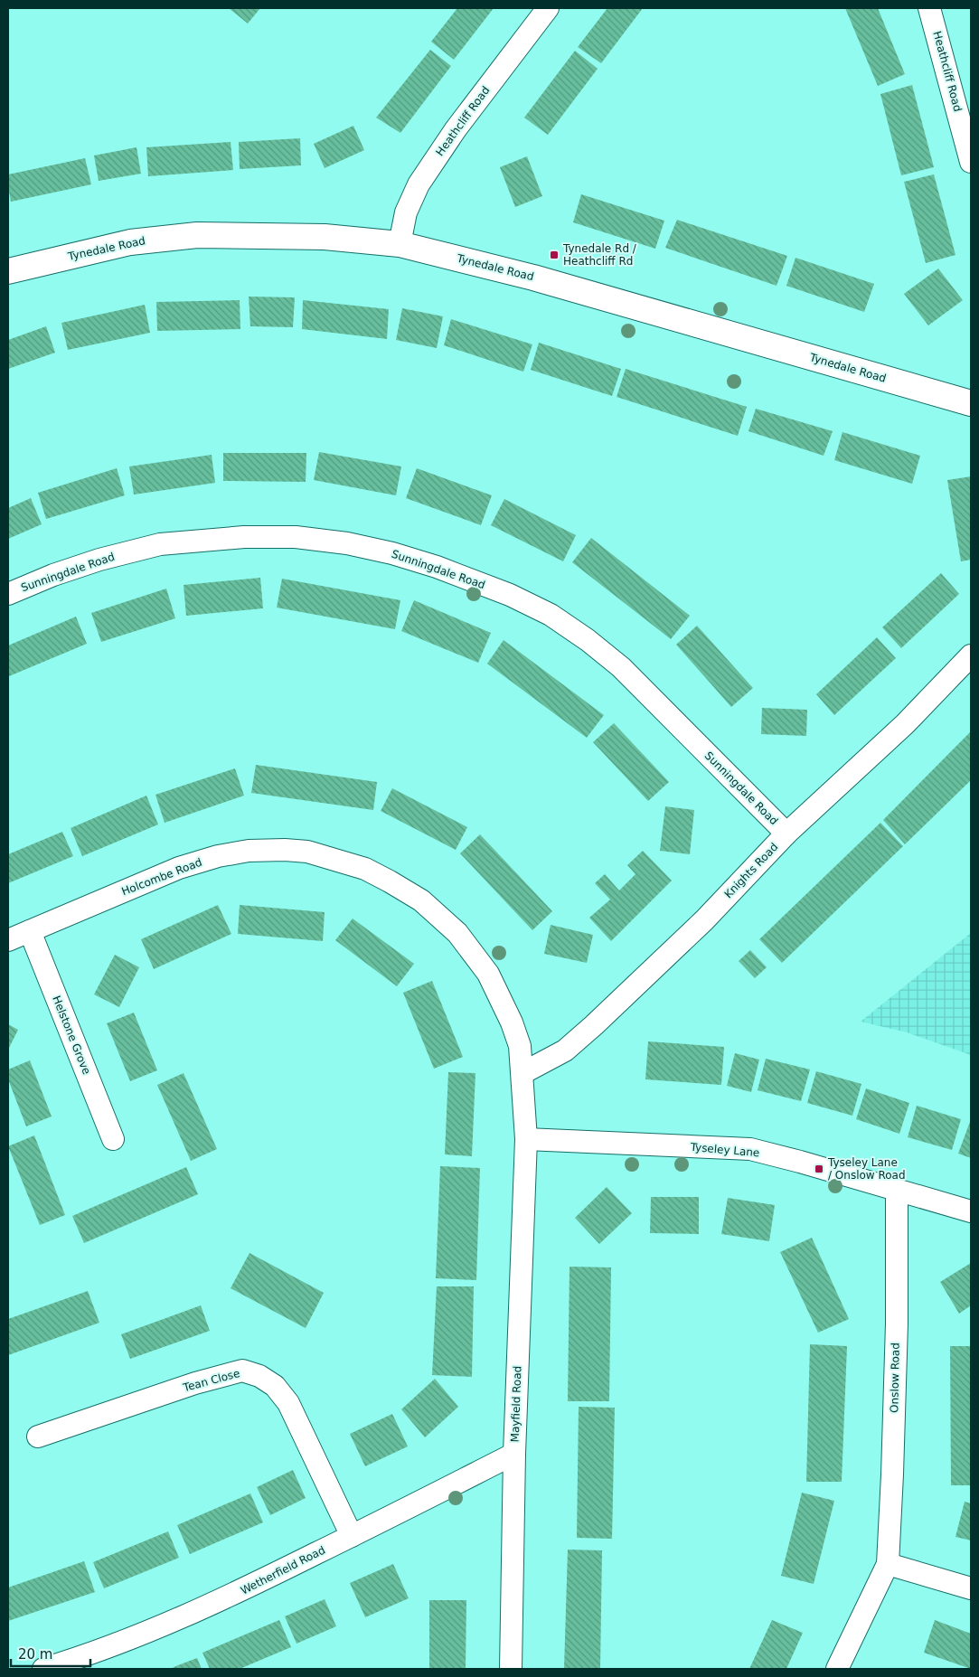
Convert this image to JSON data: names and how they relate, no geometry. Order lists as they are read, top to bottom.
{
  "streets": {
    "street": [
      "Heathcliff Road",
      "Tynedale Road",
      "Sunningdale Road",
      "Knights Road",
      "Holcombe Road",
      "Helstone Grove",
      "Tyseley Lane",
      "Onslow Road",
      "Tean Close",
      "Mayfield Road",
      "Wetherfield Road"
    ]
  },
  "crossings": [
    ["Heathcliff Road", "Tynedale Road"],
    ["Sunningdale Road", "Knights Road"],
    ["Knights Road", "Holcombe Road"],
    ["Holcombe Road", "Helstone Grove"],
    ["Holcombe Road", "Tyseley Lane"],
    ["Holcombe Road", "Mayfield Road"],
    ["Tyseley Lane", "Onslow Road"],
    ["Tyseley Lane", "Mayfield Road"],
    ["Tean Close", "Wetherfield Road"],
    ["Mayfield Road", "Wetherfield Road"]
  ],
  "places": {
    "transit": ["Tynedale Rd / Heathcliff Rd", "Tyseley Lane / Onslow Road"]
  },
  "scale_bar": "20 m"
}
